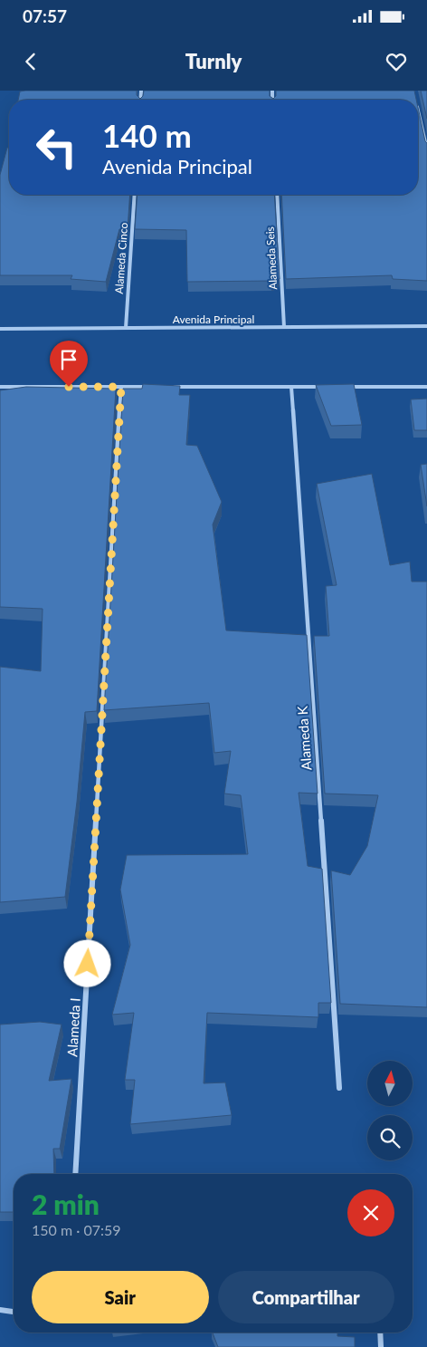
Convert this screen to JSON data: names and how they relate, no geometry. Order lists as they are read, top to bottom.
{
  "streets": {
    "street": [
      "Alameda Cinco",
      "Alameda Seis",
      "Avenida Principal",
      "Alameda K",
      "Alameda I"
    ]
  },
  "crossings": [
    ["Alameda Cinco", "Avenida Principal"],
    ["Alameda Seis", "Avenida Principal"]
  ],
  "north": "top",
  "page": {
    "status": "07:57",
    "header": "Turnly",
    "turn": ["140 m", "Avenida Principal"],
    "heading": ["2 min", "150 m · 07:59"],
    "buttons": ["Sair", "Compartilhar"]
  }
}
